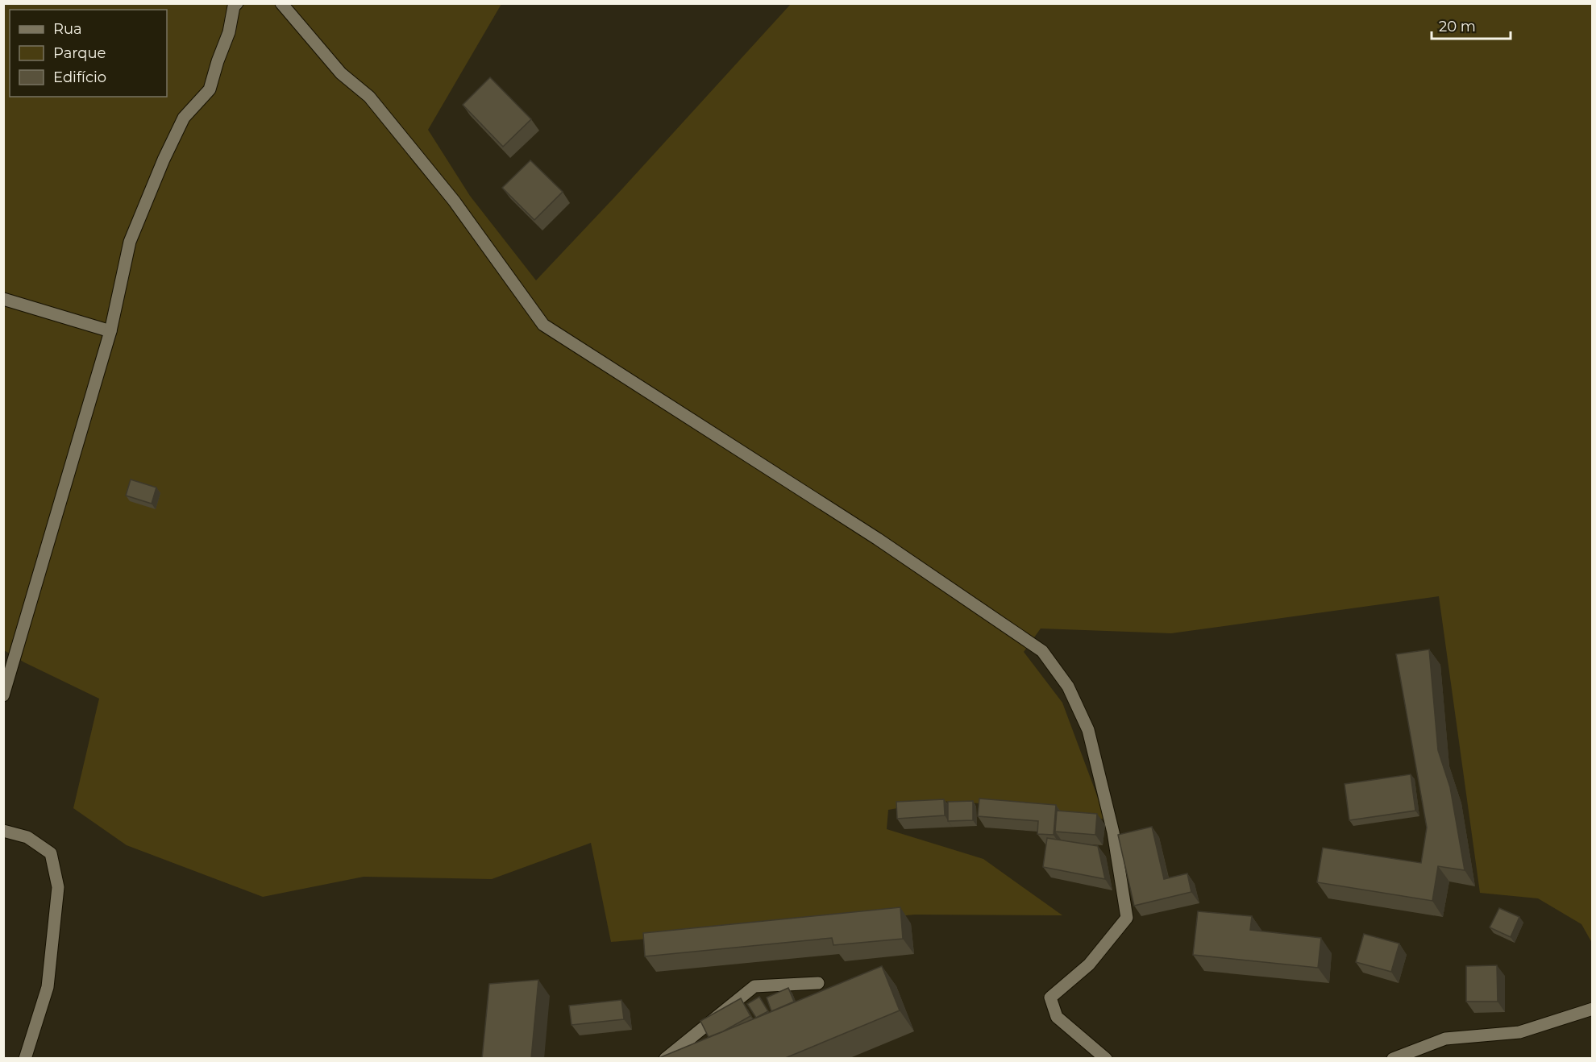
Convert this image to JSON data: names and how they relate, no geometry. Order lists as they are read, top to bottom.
{
  "legend": ["Rua", "Parque", "Edifício"],
  "scale_bar": "20 m"
}
